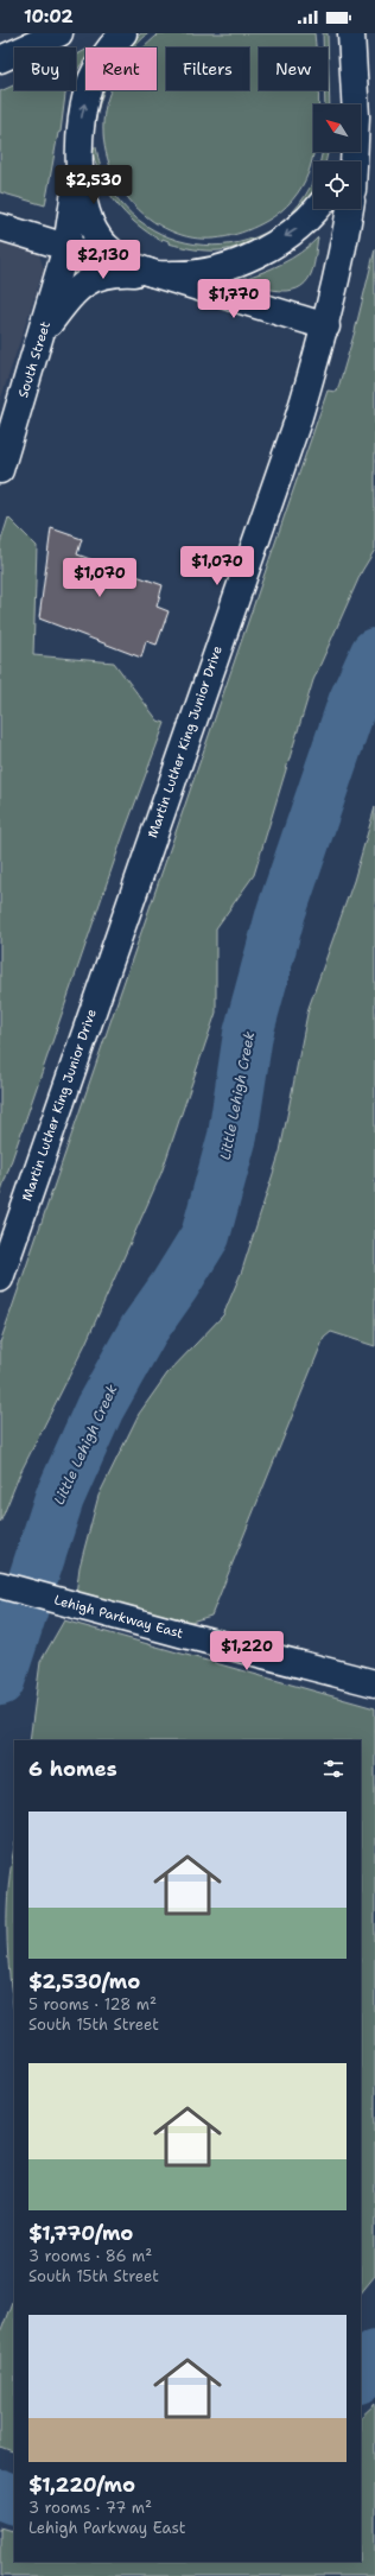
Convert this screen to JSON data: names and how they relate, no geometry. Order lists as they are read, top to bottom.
{
  "streets": {
    "main road": ["South Street", "Martin Luther King Junior Drive", "Lehigh Parkway East"]
  },
  "water": ["Little Lehigh Creek"],
  "north": "top left",
  "page": {
    "status": "10:02",
    "chip": [
      "Buy",
      "Rent",
      "Filters",
      "New"
    ],
    "price": [
      "$2,530",
      "$2,130",
      "$1,770",
      "$1,070",
      "$1,070",
      "$1,220"
    ],
    "heading": "6 homes",
    "list": [
      {
        "name": "$2,530/mo",
        "note": "5 rooms · 128 m² · South 15th Street"
      },
      {
        "name": "$1,770/mo",
        "note": "3 rooms · 86 m² · South 15th Street"
      },
      {
        "name": "$1,220/mo",
        "note": "3 rooms · 77 m² · Lehigh Parkway East"
      }
    ]
  }
}
